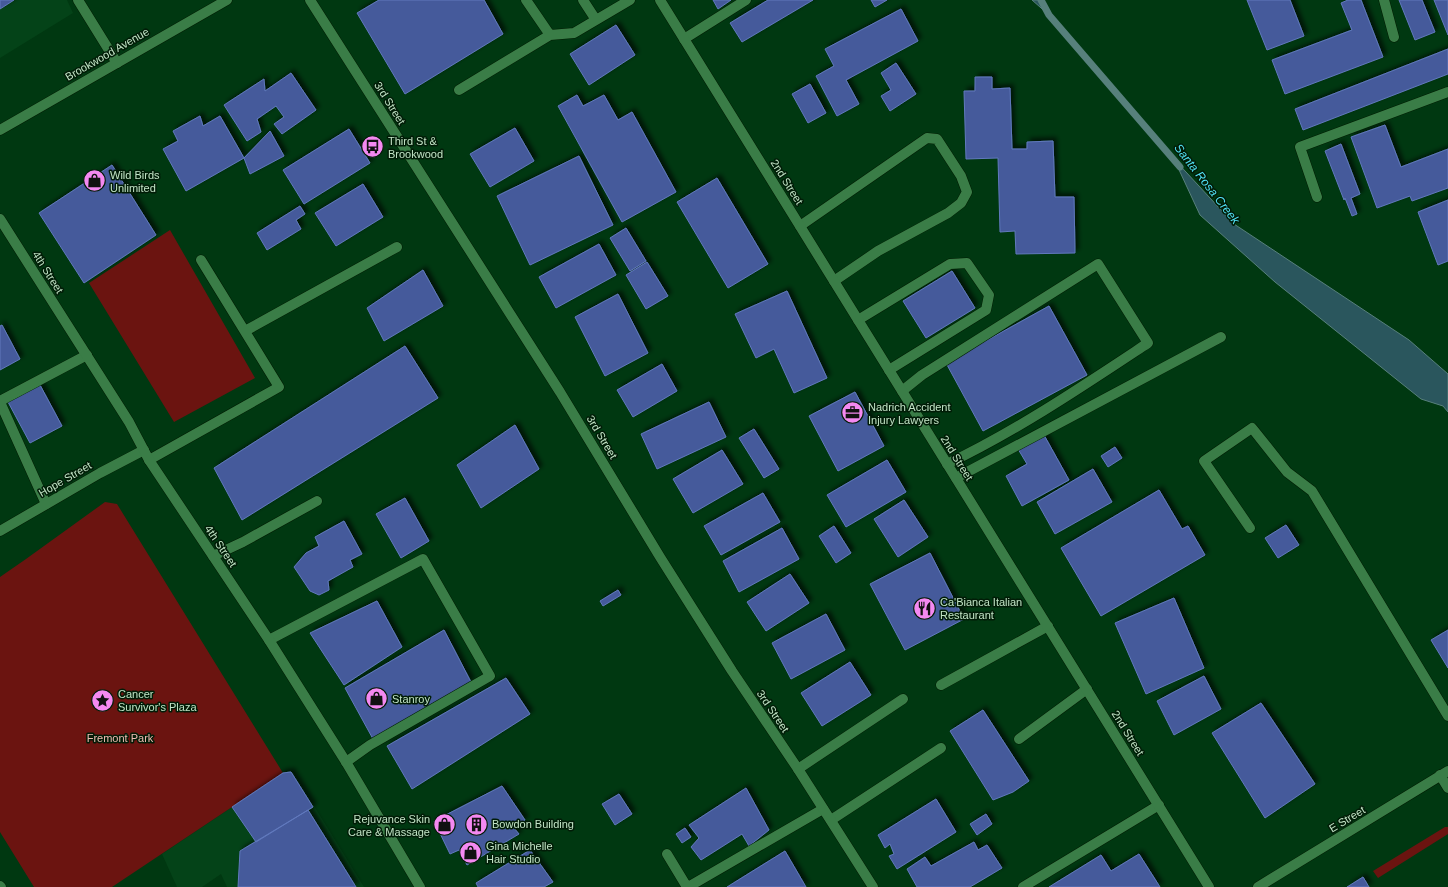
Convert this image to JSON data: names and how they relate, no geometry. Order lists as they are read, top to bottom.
{
  "streets": {
    "street": [
      "Brookwood Avenue",
      "3rd Street",
      "2nd Street",
      "4th Street",
      "Hope Street",
      "E Street"
    ]
  },
  "crossings": [
    ["4th Street", "Hope Street"]
  ],
  "water": ["Santa Rosa Creek"],
  "parks": ["Fremont Park"],
  "places": {
    "bus stop": ["Third St & Brookwood"],
    "shop": [
      "Wild Birds Unlimited",
      "Stanroy",
      "Rejuvance Skin Care & Massage",
      "Gina Michelle Hair Studio"
    ],
    "office": ["Nadrich Accident Injury Lawyers"],
    "restaurant": ["Ca'Bianca Italian Restaurant"],
    "place": ["Cancer Survivor's Plaza"],
    "building": ["Bowdon Building"]
  }
}
